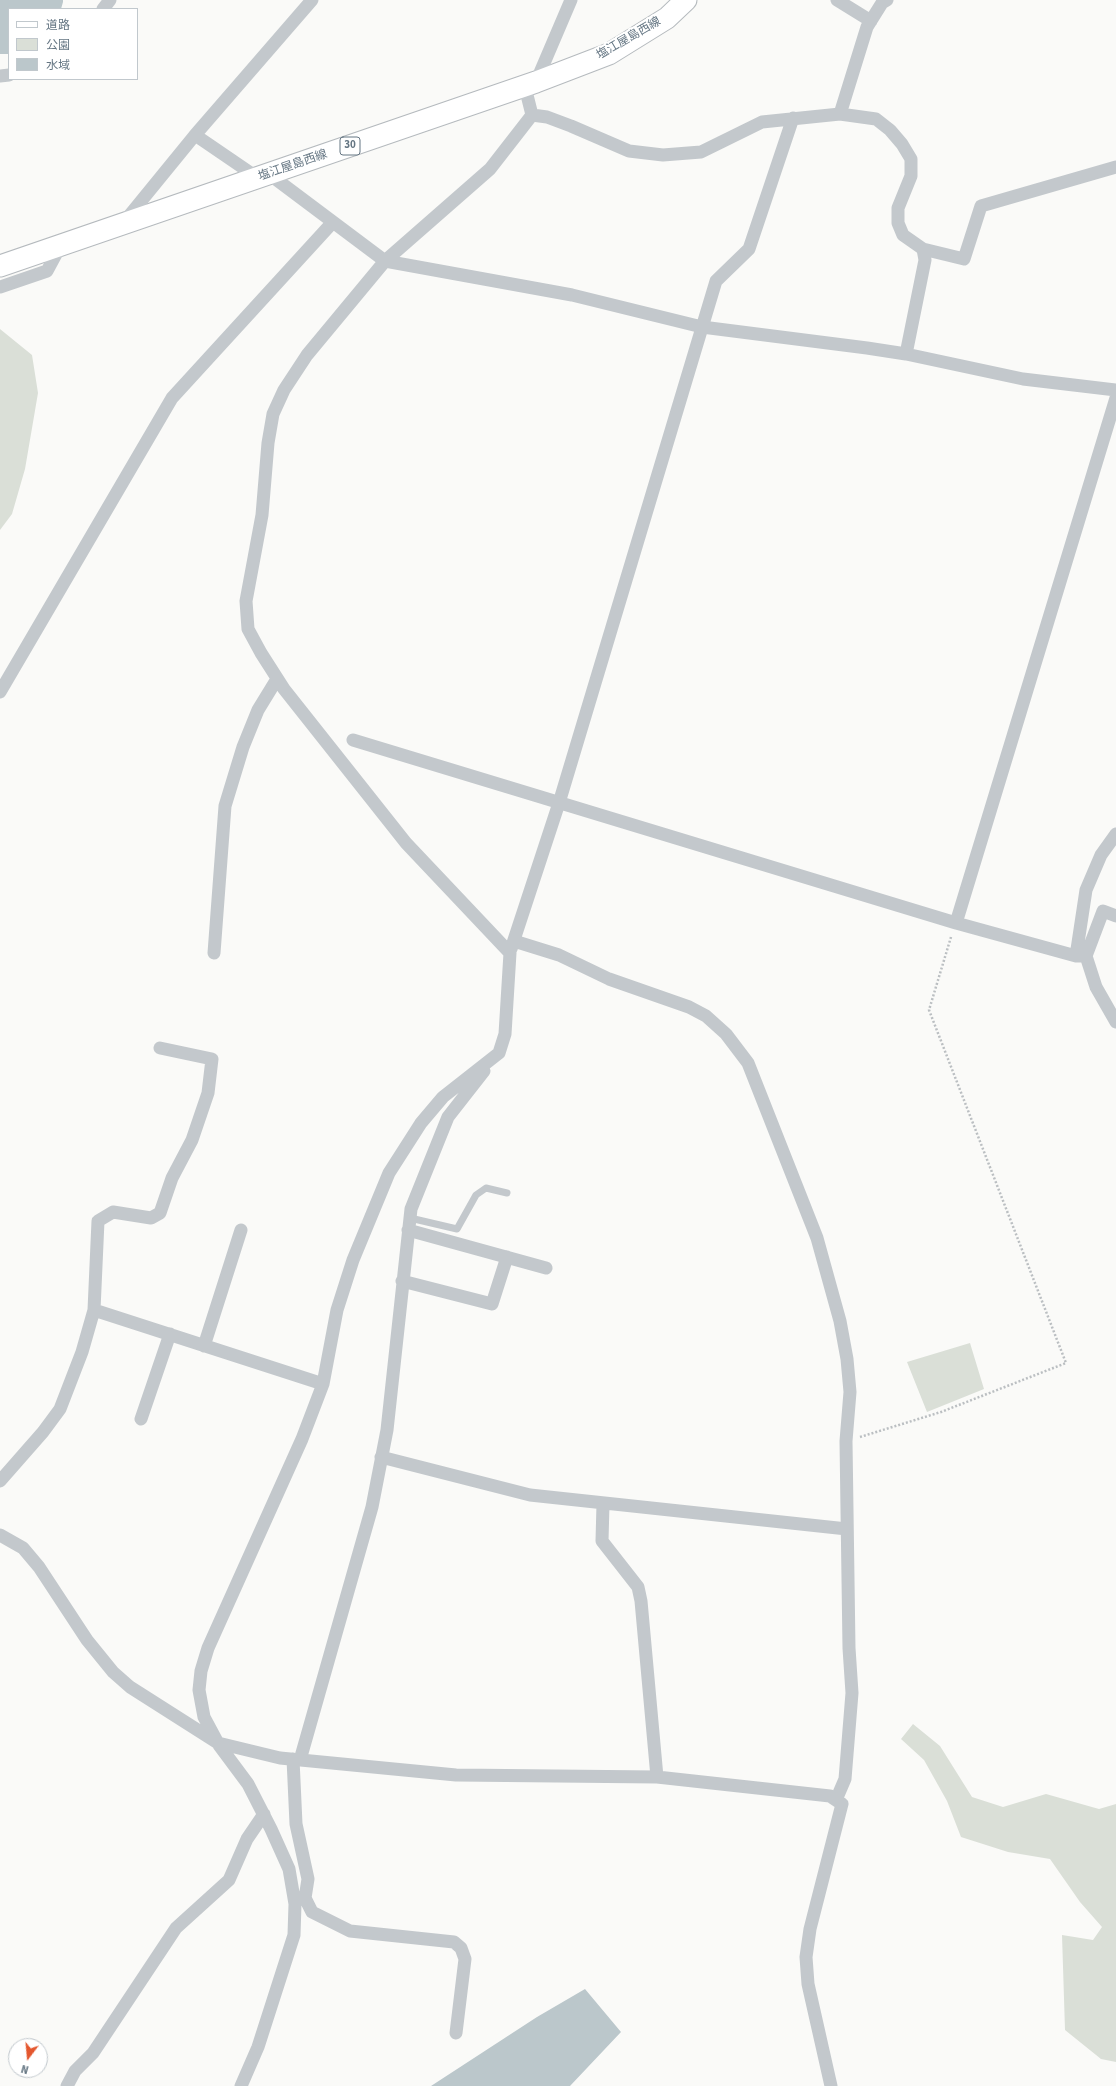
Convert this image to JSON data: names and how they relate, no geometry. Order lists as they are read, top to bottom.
{
  "streets": {
    "main road": ["塩江屋島西線", "30"]
  },
  "legend": ["道路", "公園", "水域"],
  "north": "bottom"
}
